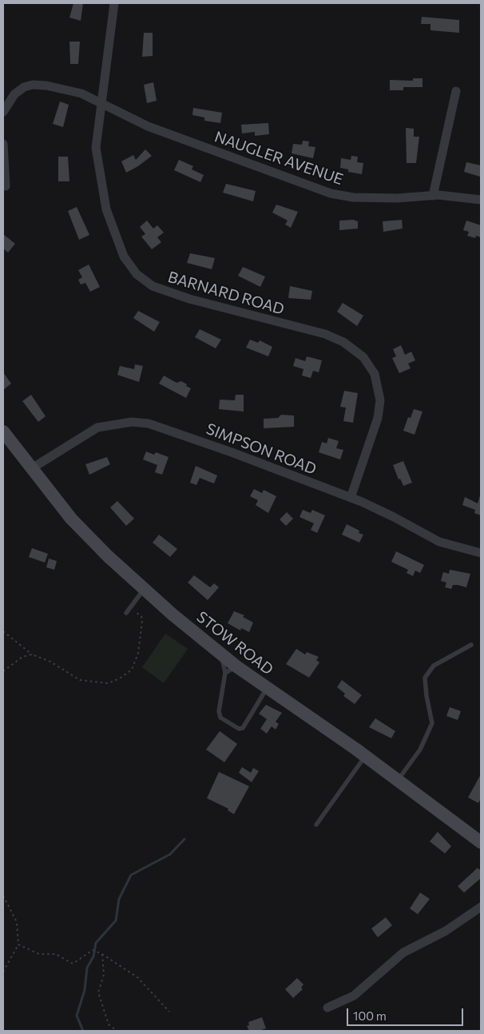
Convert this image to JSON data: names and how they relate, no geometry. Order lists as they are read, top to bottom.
{
  "streets": {
    "street": [
      "NAUGLER AVENUE",
      "BARNARD ROAD",
      "SIMPSON ROAD",
      "STOW ROAD"
    ]
  },
  "crossings": [
    ["NAUGLER AVENUE", "BARNARD ROAD"],
    ["BARNARD ROAD", "SIMPSON ROAD"],
    ["SIMPSON ROAD", "STOW ROAD"]
  ],
  "scale_bar": "100 m"
}
